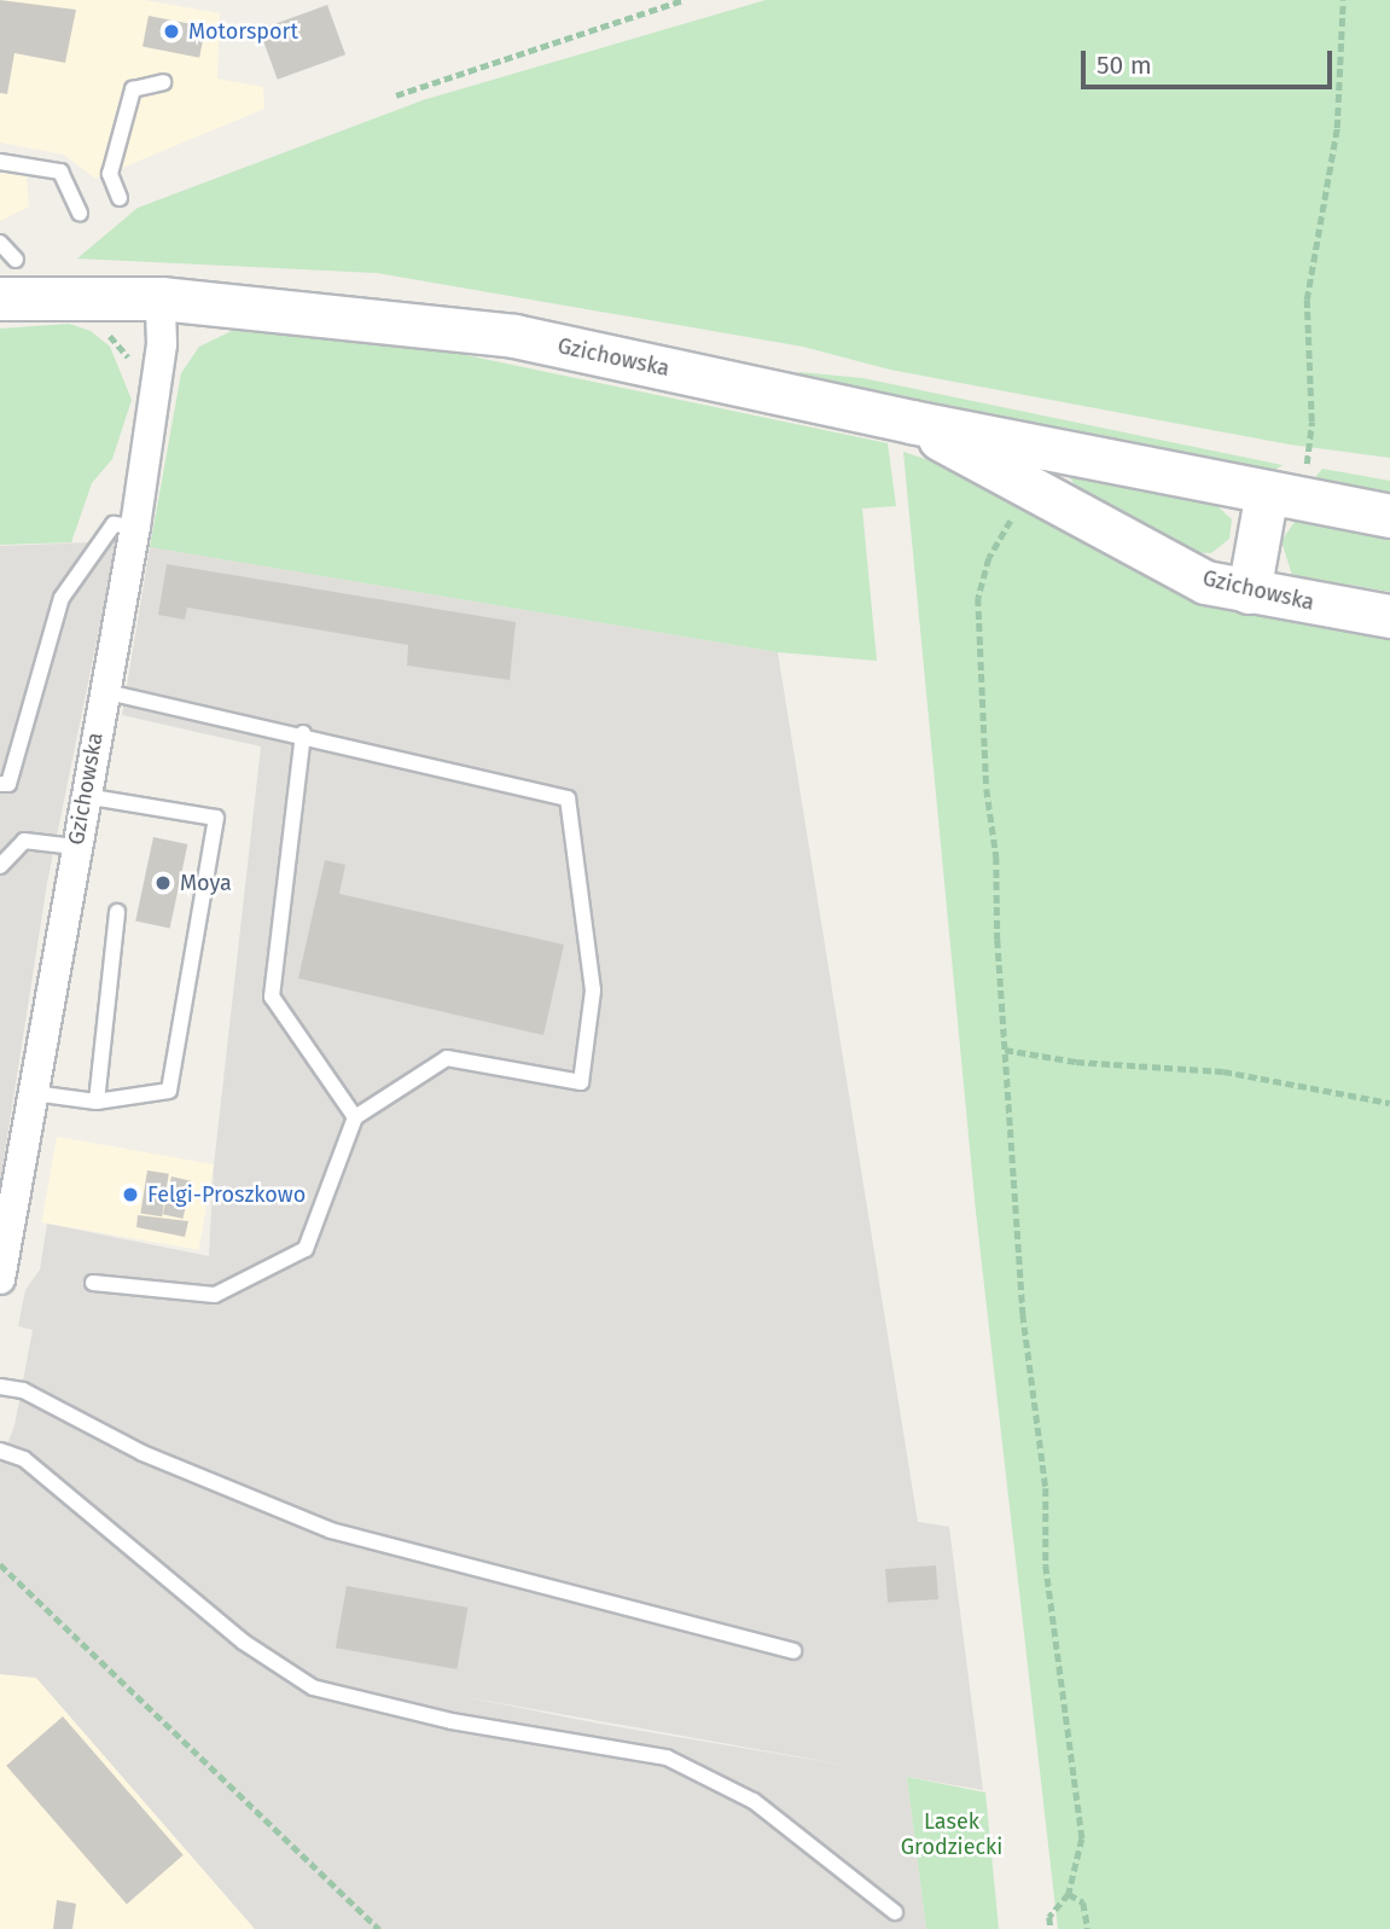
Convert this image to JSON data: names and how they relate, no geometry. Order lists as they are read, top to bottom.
{
  "streets": {
    "street": ["Gzichowska"]
  },
  "parks": ["Lasek Grodziecki"],
  "places": ["Motorsport", "Moya", "Felgi-Proszkowo"],
  "scale_bar": "50 m"
}
